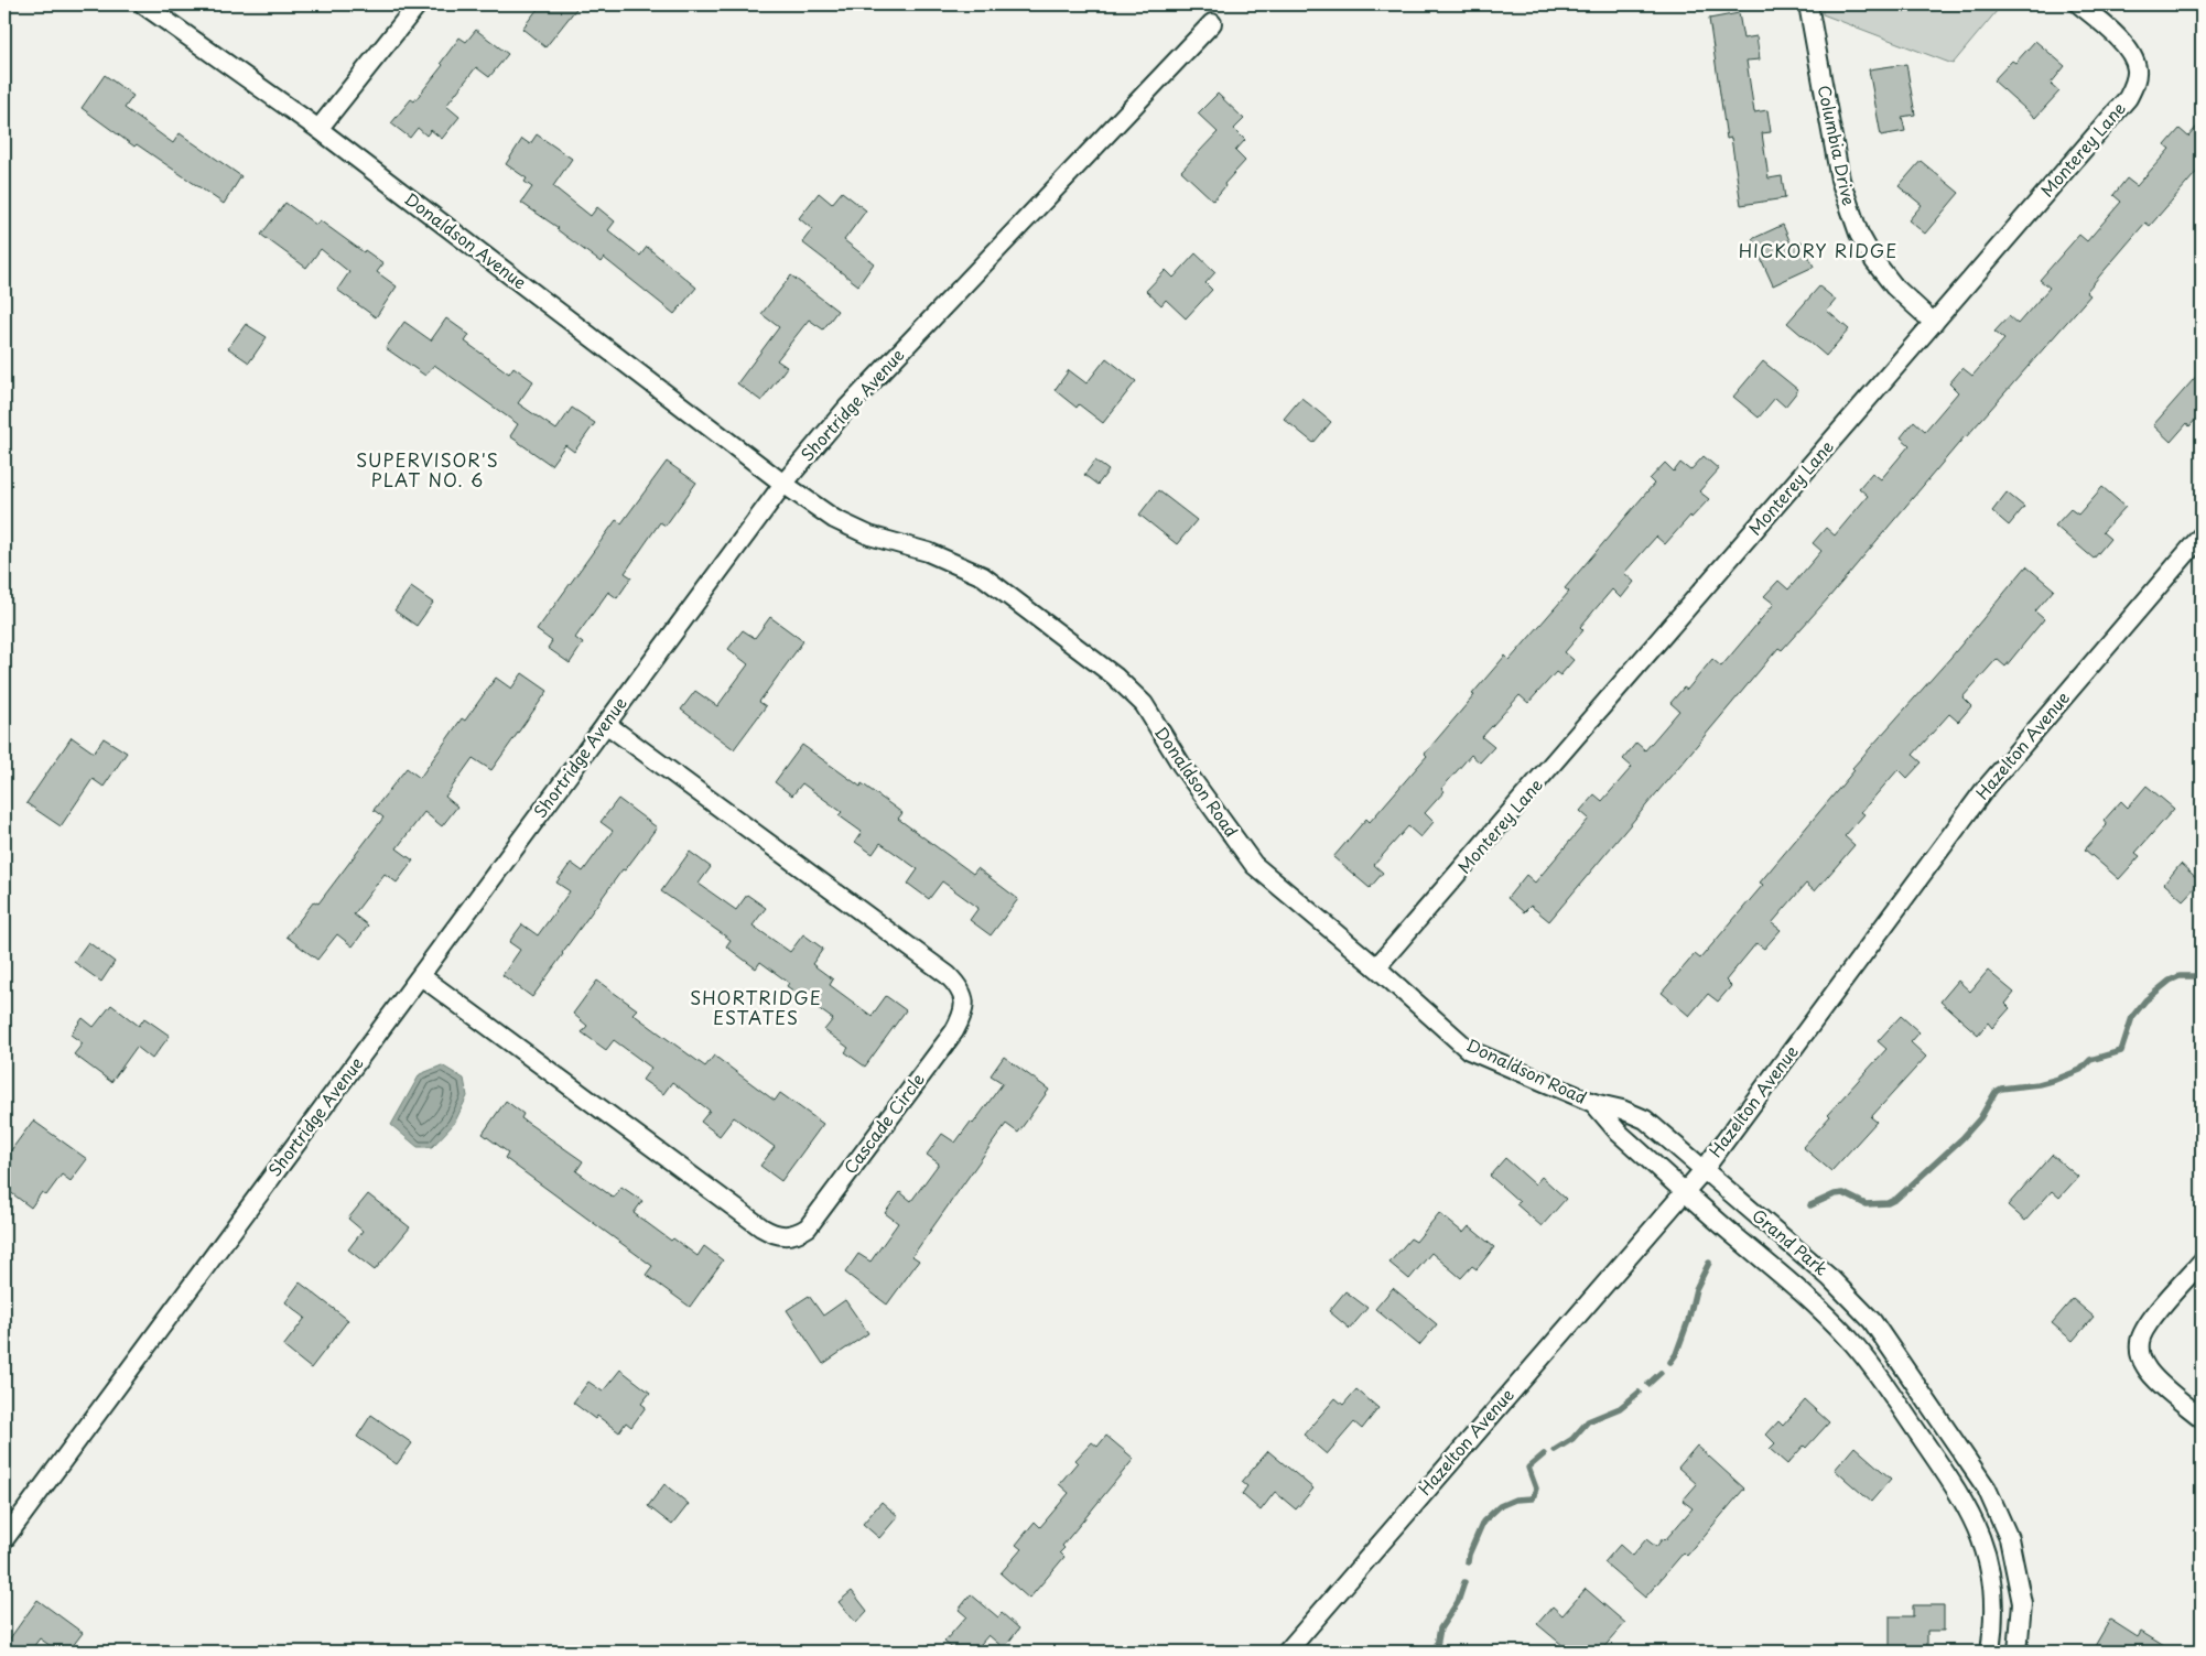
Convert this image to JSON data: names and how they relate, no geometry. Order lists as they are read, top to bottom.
{
  "streets": {
    "street": [
      "Columbia Drive",
      "Monterey Lane",
      "Donaldson Avenue",
      "Shortridge Avenue",
      "Hazelton Avenue",
      "Donaldson Road",
      "Cascade Circle",
      "Grand Park"
    ]
  },
  "crossings": [
    ["Columbia Drive", "Monterey Lane"],
    ["Monterey Lane", "Donaldson Road"],
    ["Donaldson Avenue", "Shortridge Avenue"],
    ["Donaldson Avenue", "Donaldson Road"],
    ["Shortridge Avenue", "Donaldson Road"],
    ["Shortridge Avenue", "Cascade Circle"],
    ["Hazelton Avenue", "Donaldson Road"],
    ["Hazelton Avenue", "Grand Park"],
    ["Donaldson Road", "Grand Park"]
  ],
  "districts": ["HICKORY RIDGE", "SUPERVISOR'S PLAT NO. 6", "SHORTRIDGE ESTATES"]
}
